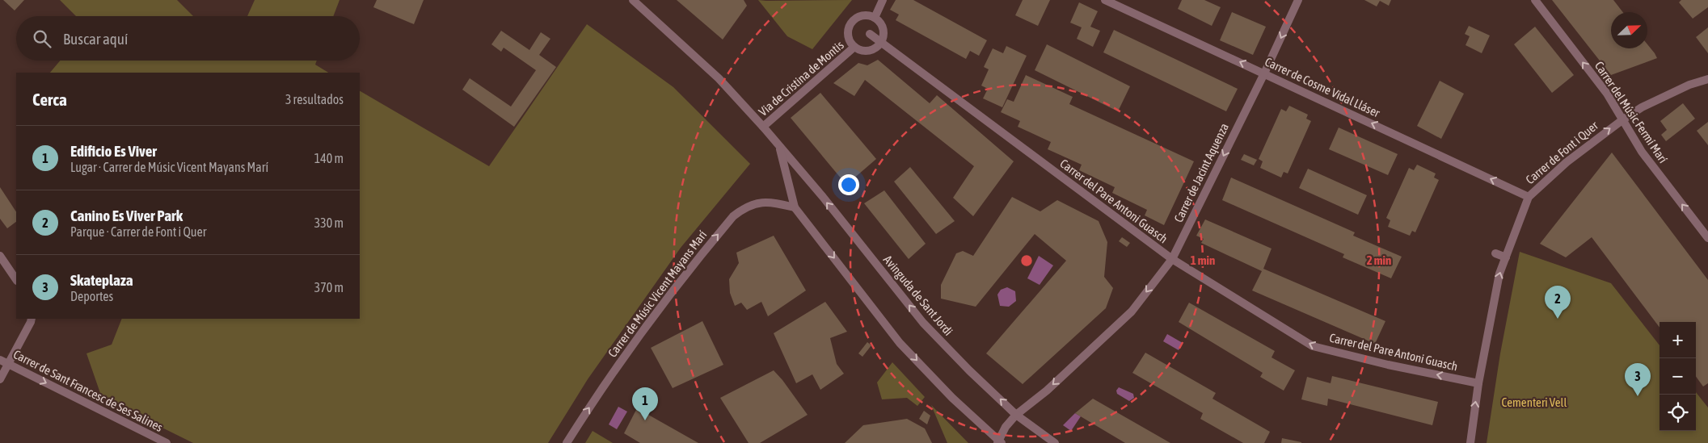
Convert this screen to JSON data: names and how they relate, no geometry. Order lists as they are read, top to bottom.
{
  "streets": {
    "street": [
      "Via de Cristina de Montis",
      "Carrer de Cosme Vidal Lláser",
      "Carrer del Músic Fermí Marí",
      "Carrer de Font i Quer",
      "Carrer de Jacint Aquenza",
      "Carrer del Pare Antoni Guasch",
      "Carrer de Músic Vicent Mayans Marí",
      "Avinguda de Sant Jordi",
      "Carrer de Sant Francesc de Ses Salines"
    ]
  },
  "crossings": [
    ["Via de Cristina de Montis", "Carrer del Pare Antoni Guasch"],
    ["Via de Cristina de Montis", "Avinguda de Sant Jordi"],
    ["Carrer de Cosme Vidal Lláser", "Carrer de Font i Quer"],
    ["Carrer de Cosme Vidal Lláser", "Carrer de Jacint Aquenza"],
    ["Carrer del Músic Fermí Marí", "Carrer de Font i Quer"],
    ["Carrer de Font i Quer", "Carrer del Pare Antoni Guasch"],
    ["Carrer de Jacint Aquenza", "Carrer del Pare Antoni Guasch"],
    ["Carrer de Jacint Aquenza", "Avinguda de Sant Jordi"],
    ["Carrer de Músic Vicent Mayans Marí", "Avinguda de Sant Jordi"]
  ],
  "one_way": [
    "Carrer de Cosme Vidal Lláser",
    "Carrer del Músic Fermí Marí",
    "Carrer de Font i Quer",
    "Carrer de Jacint Aquenza",
    "Carrer del Pare Antoni Guasch",
    "Carrer de Músic Vicent Mayans Marí",
    "Carrer de Sant Francesc de Ses Salines"
  ],
  "parks": ["Cementeri Vell"],
  "north": "top right",
  "page": {
    "search": "Buscar aquí",
    "heading": ["Cerca", "3 resultados"],
    "list": [
      {
        "mark": "1",
        "name": "Edificio Es Viver",
        "note": "Lugar · Carrer de Músic Vicent Mayans Marí",
        "value": "140 m"
      },
      {
        "mark": "2",
        "name": "Canino Es Viver Park",
        "note": "Parque · Carrer de Font i Quer",
        "value": "330 m"
      },
      {
        "mark": "3",
        "name": "Skateplaza",
        "note": "Deportes",
        "value": "370 m"
      }
    ],
    "pins": ["2", "3", "1"],
    "map_buttons": ["+", "−"]
  },
  "rings": ["1 min", "2 min"]
}
